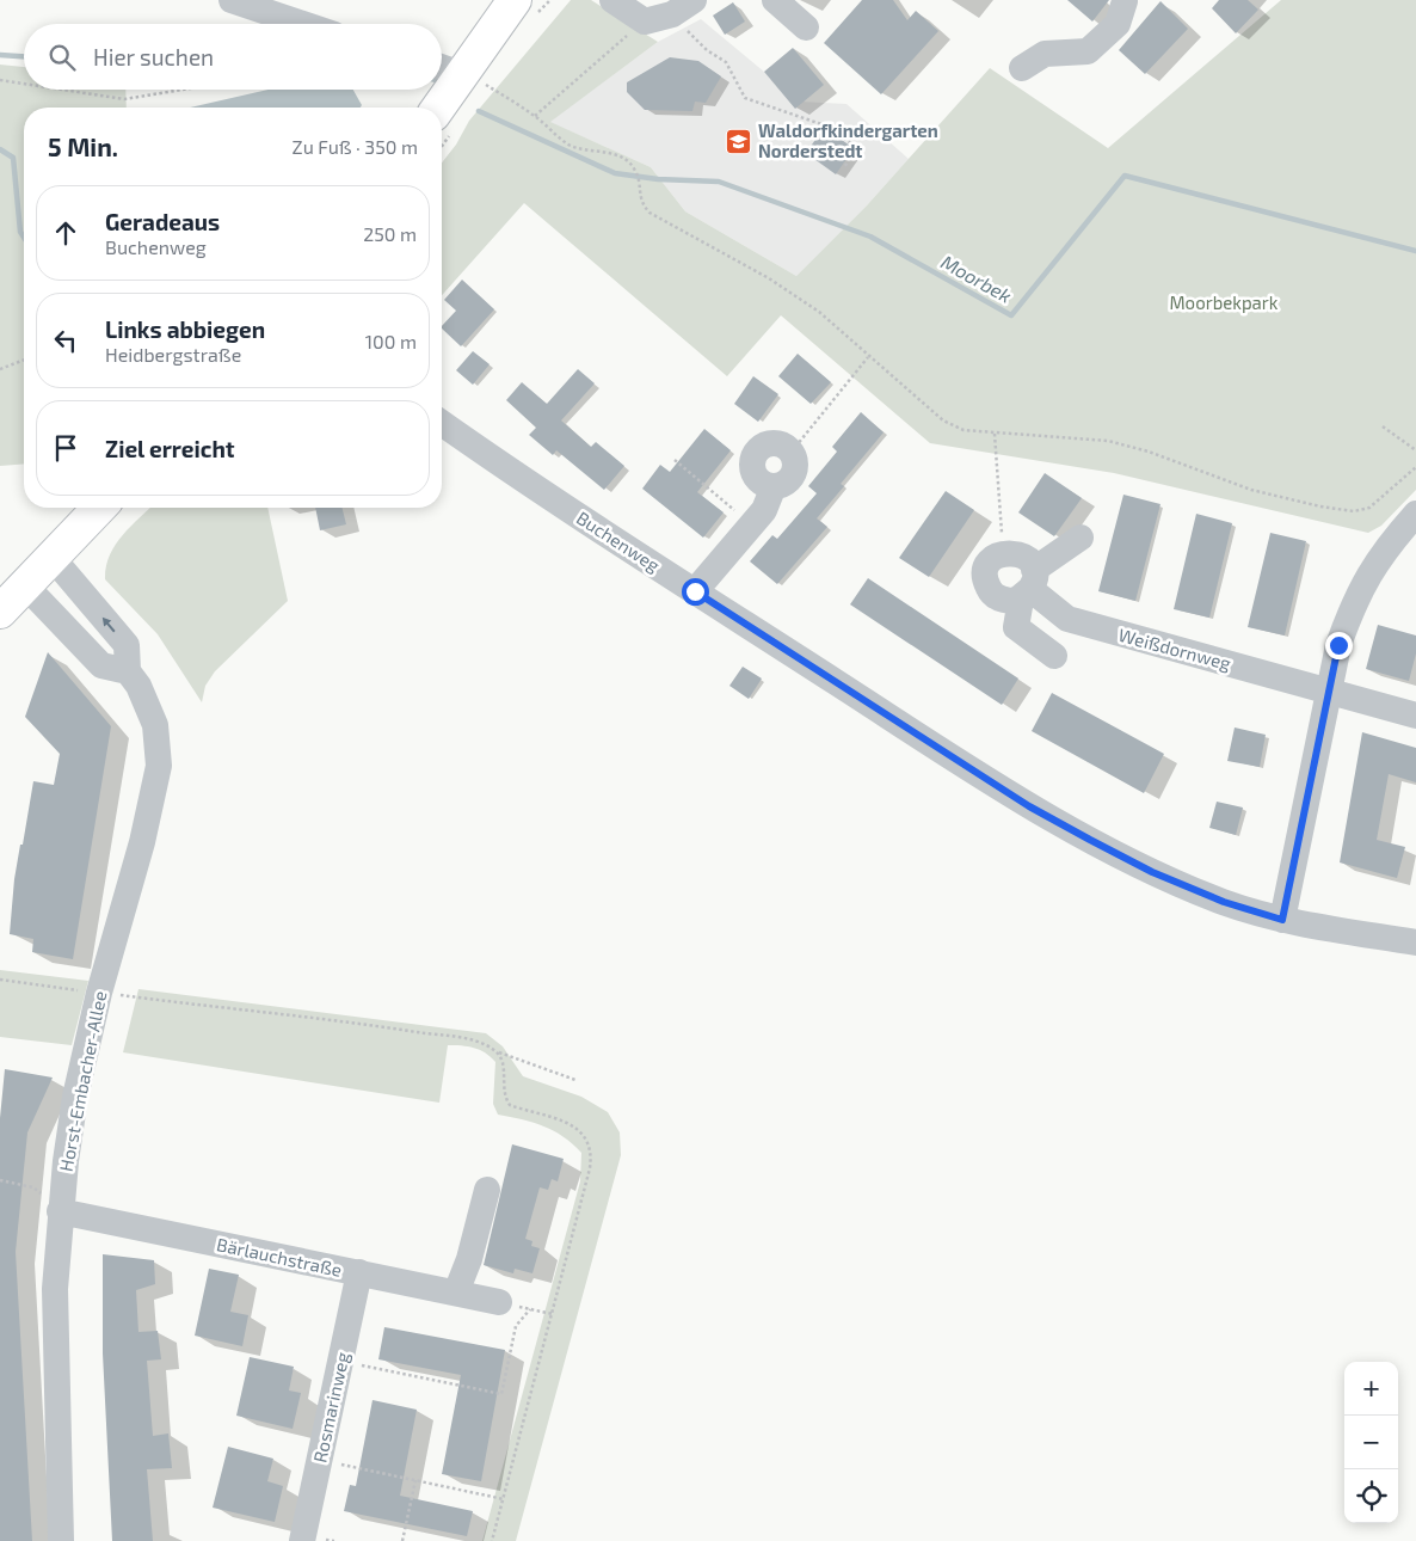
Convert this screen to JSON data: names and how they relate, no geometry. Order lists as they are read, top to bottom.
{
  "streets": {
    "street": [
      "Buchenweg",
      "Weißdornweg",
      "Horst-Embacher-Allee",
      "Bärlauchstraße",
      "Rosmarinweg"
    ]
  },
  "crossings": [
    ["Horst-Embacher-Allee", "Bärlauchstraße"],
    ["Bärlauchstraße", "Rosmarinweg"]
  ],
  "water": ["Moorbek"],
  "parks": ["Moorbekpark"],
  "places": {
    "school or university": ["Waldorfkindergarten Norderstedt"]
  },
  "page": {
    "search": "Hier suchen",
    "heading": ["5 Min.", "Zu Fuß · 350 m"],
    "list": [
      ["Geradeaus", "Buchenweg", "250 m"],
      ["Links abbiegen", "Heidbergstraße", "100 m"],
      "Ziel erreicht"
    ],
    "map_buttons": ["+", "−"]
  }
}
